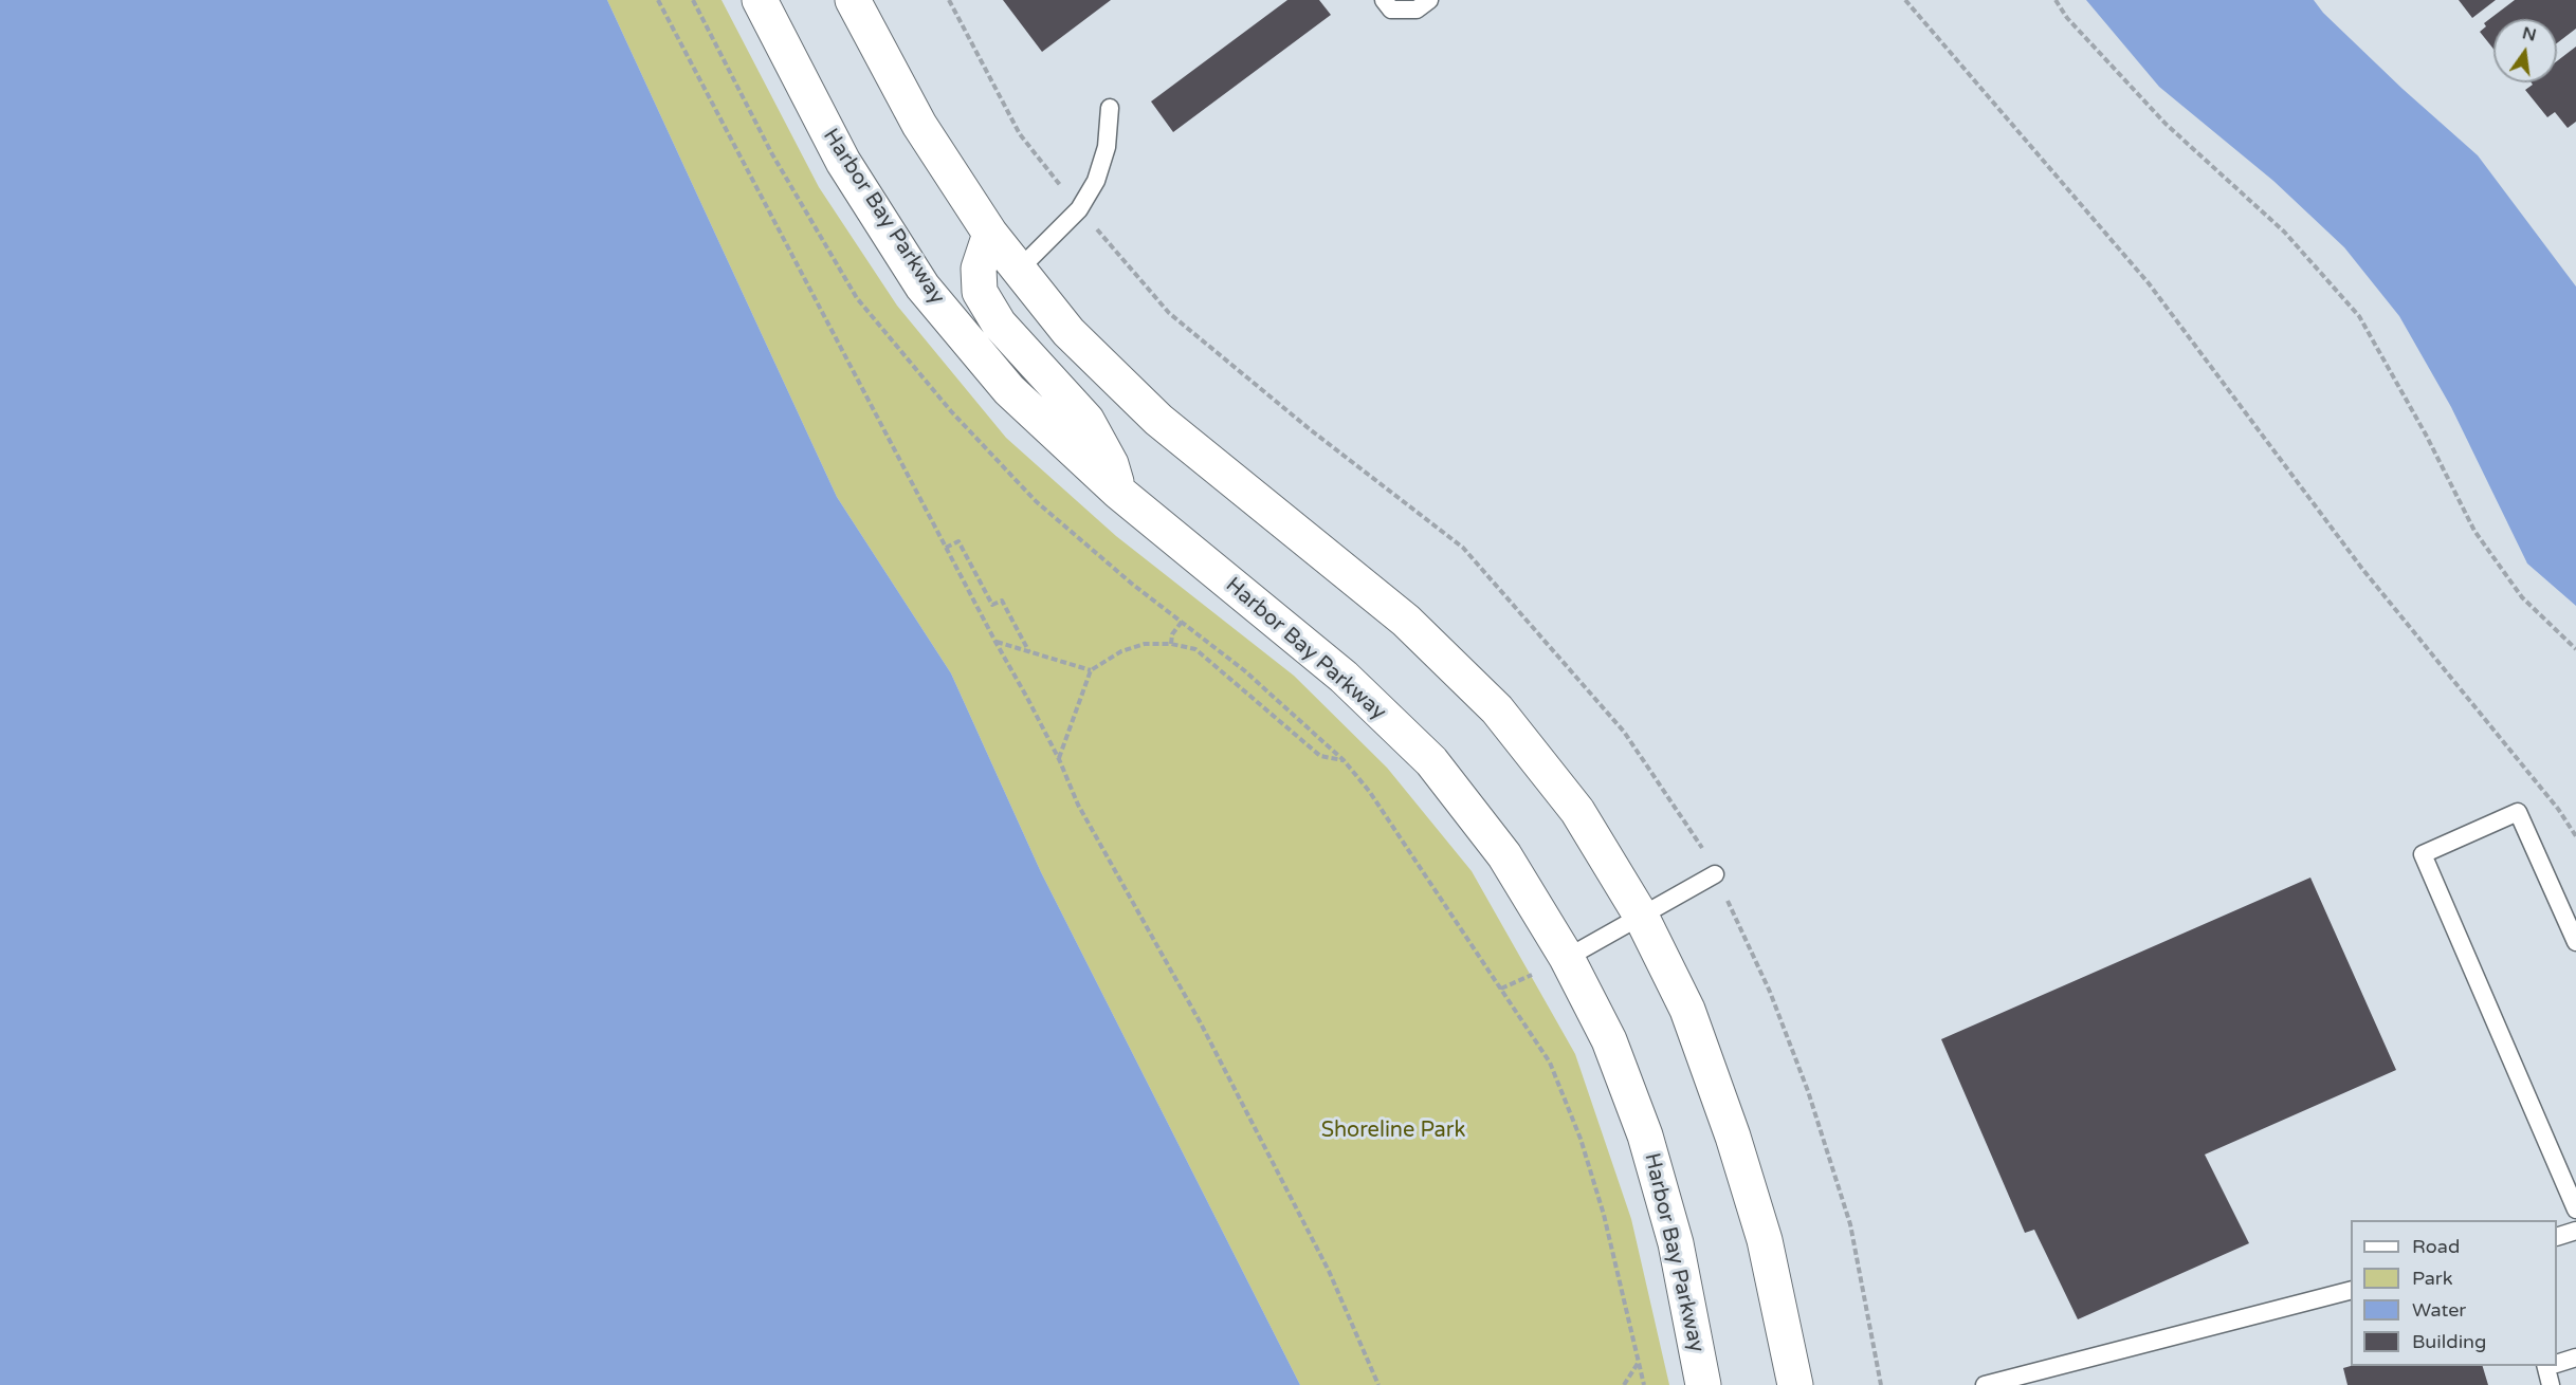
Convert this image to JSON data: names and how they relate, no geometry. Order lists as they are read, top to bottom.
{
  "streets": {
    "main road": ["Harbor Bay Parkway"]
  },
  "parks": ["Shoreline Park"],
  "legend": [
    "Road",
    "Park",
    "Water",
    "Building"
  ],
  "north": "top"
}
